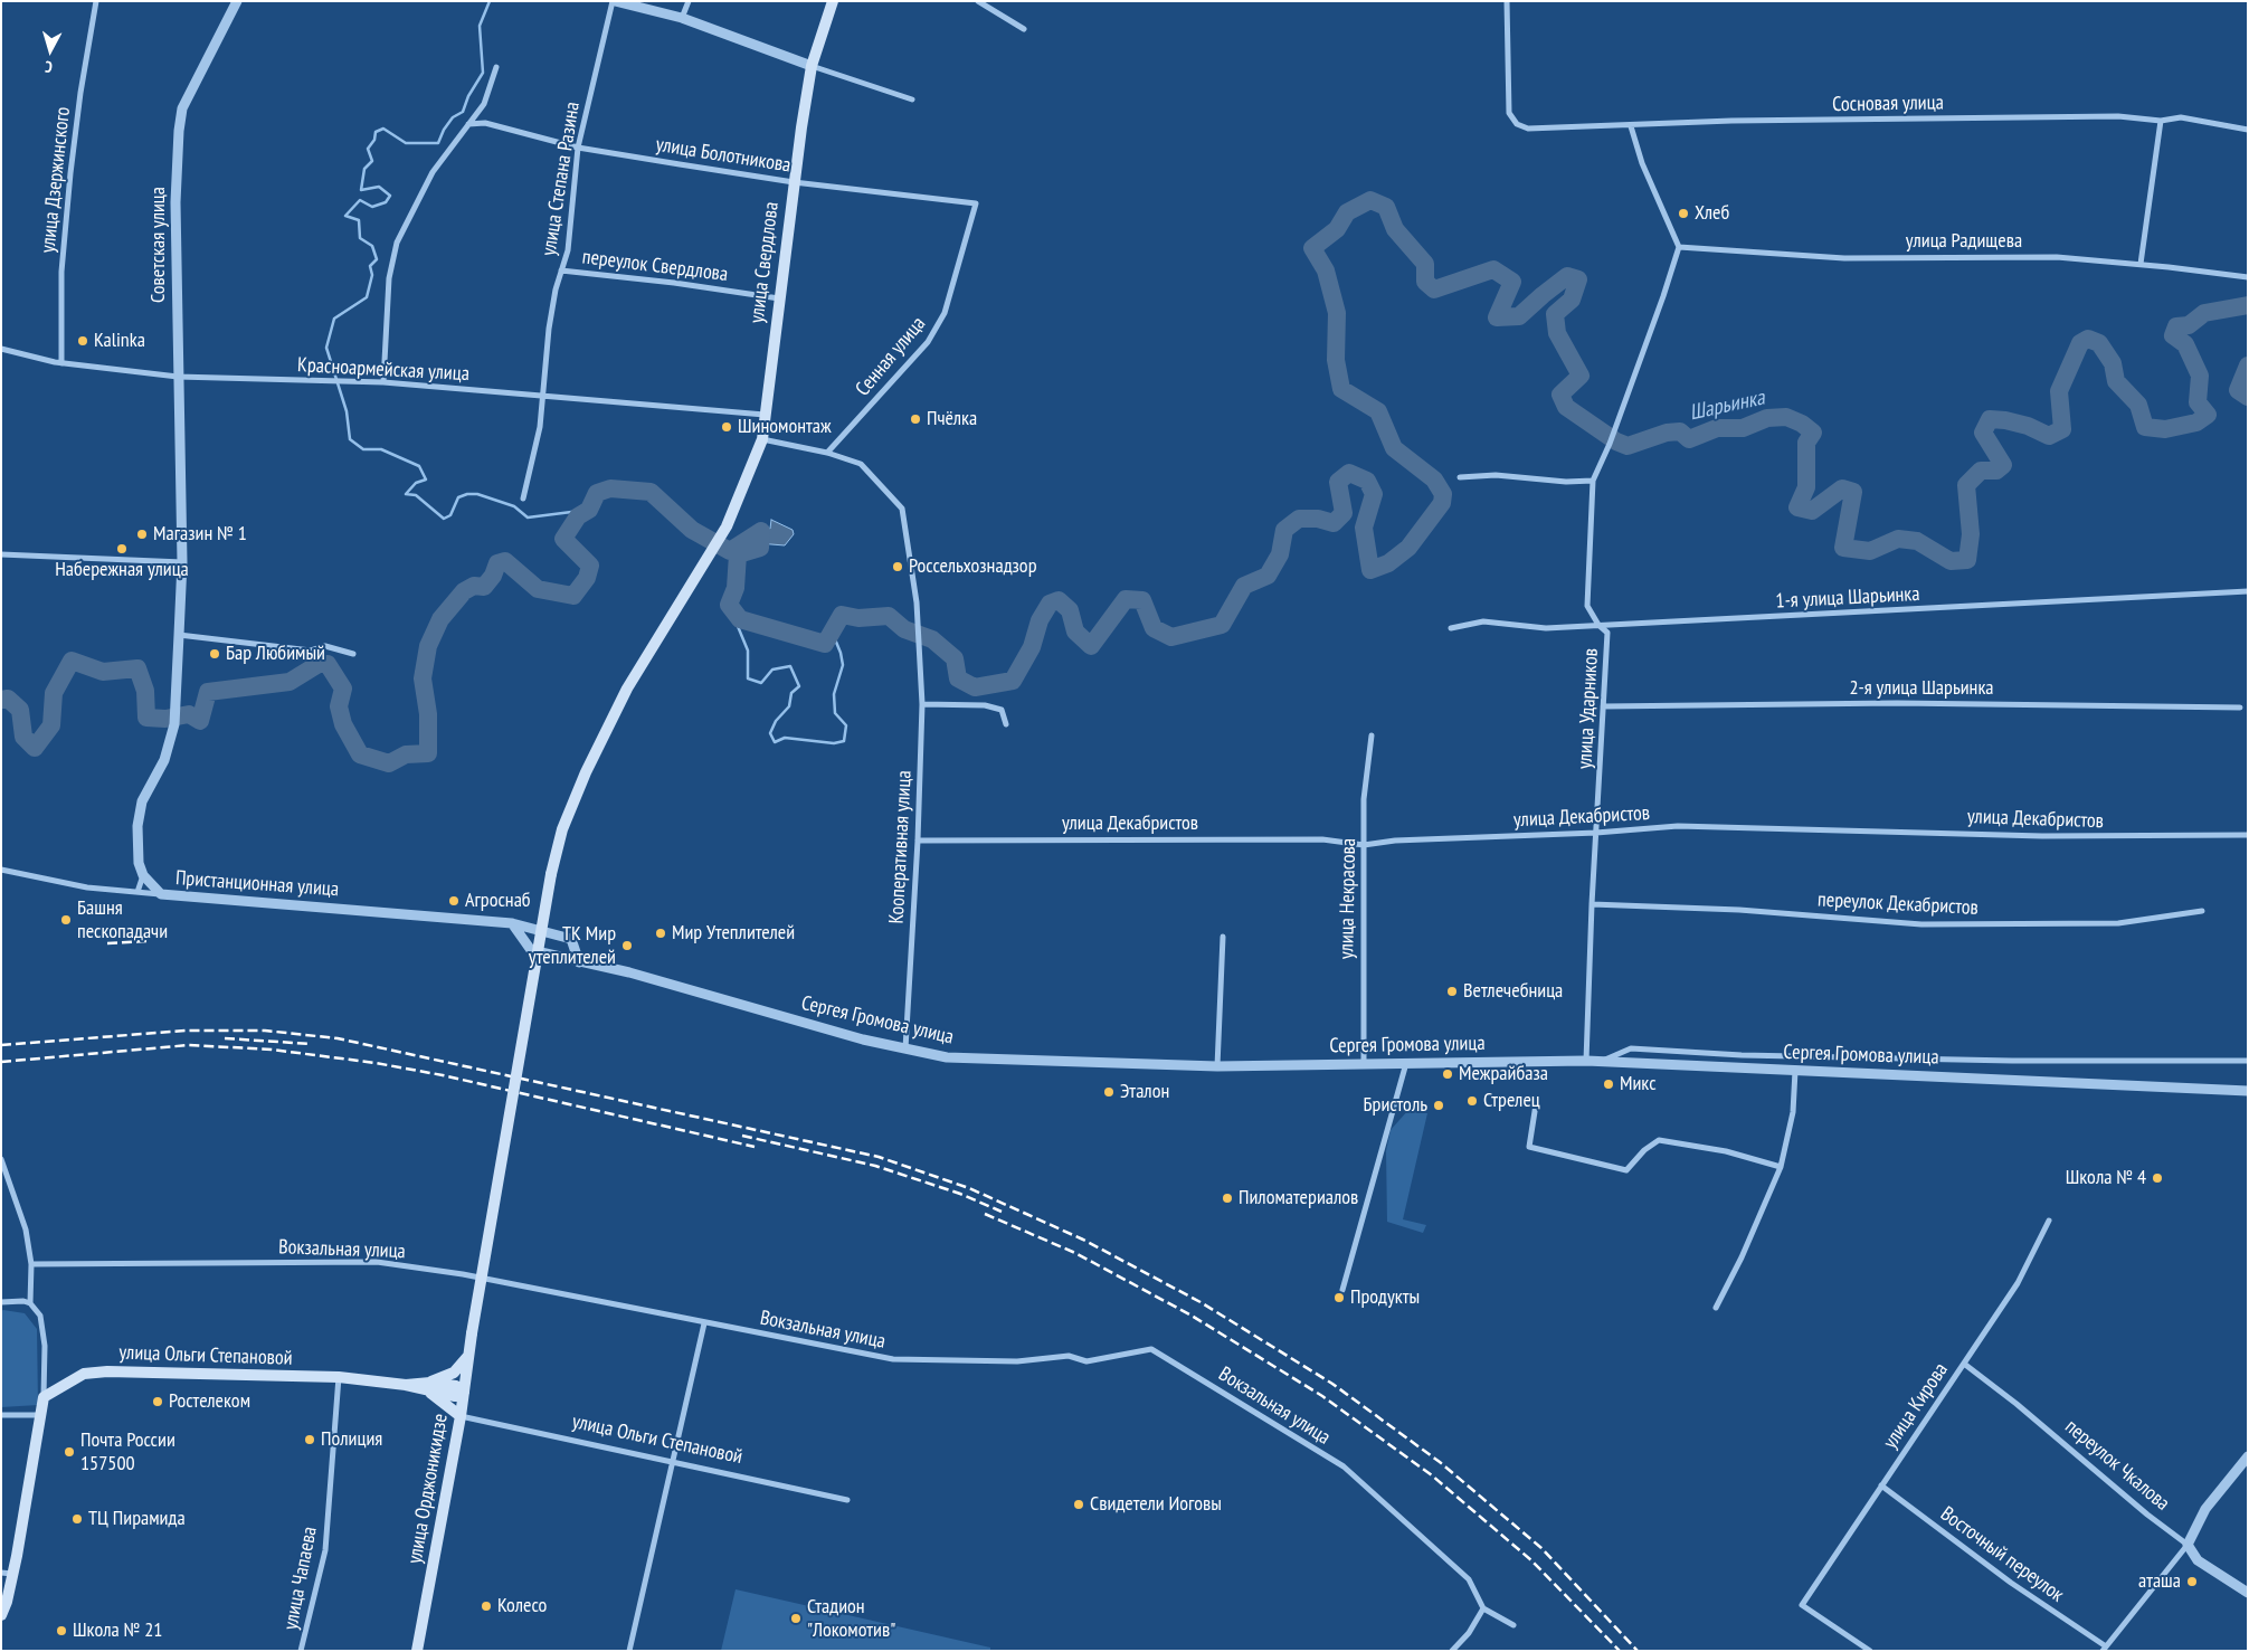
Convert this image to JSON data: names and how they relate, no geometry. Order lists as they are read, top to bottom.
{
  "streets": {
    "main road": ["улица Свердлова", "улица Ольги Степановой", "улица Орджоникидзе"],
    "street": [
      "Сосновая улица",
      "улица Болотникова",
      "улица Степана Разина",
      "улица Дзержинского",
      "улица Радищева",
      "Советская улица",
      "переулок Свердлова",
      "Сенная улица",
      "Красноармейская улица",
      "1-я улица Шарьинка",
      "2-я улица Шарьинка",
      "улица Ударников",
      "улица Декабристов",
      "Кооперативная улица",
      "Пристанционная улица",
      "улица Некрасова",
      "переулок Декабристов",
      "Сергея Громова улица",
      "Вокзальная улица",
      "улица Кирова",
      "переулок Чкалова",
      "Восточный переулок",
      "улица Чапаева"
    ]
  },
  "crossings": [
    ["улица Болотникова", "улица Степана Разина"],
    ["улица Болотникова", "улица Свердлова"],
    ["улица Болотникова", "Сенная улица"],
    ["улица Степана Разина", "переулок Свердлова"],
    ["улица Степана Разина", "Красноармейская улица"],
    ["улица Дзержинского", "Красноармейская улица"],
    ["улица Радищева", "улица Ударников"],
    ["Советская улица", "Красноармейская улица"],
    ["Советская улица", "Пристанционная улица"],
    ["улица Свердлова", "переулок Свердлова"],
    ["улица Свердлова", "Красноармейская улица"],
    ["улица Свердлова", "улица Орджоникидзе"],
    ["Сенная улица", "Кооперативная улица"],
    ["1-я улица Шарьинка", "улица Ударников"],
    ["2-я улица Шарьинка", "улица Ударников"],
    ["улица Ударников", "улица Декабристов"],
    ["улица Ударников", "переулок Декабристов"],
    ["улица Ударников", "Сергея Громова улица"],
    ["улица Декабристов", "Кооперативная улица"],
    ["улица Декабристов", "улица Некрасова"],
    ["Кооперативная улица", "Сергея Громова улица"],
    ["Пристанционная улица", "Сергея Громова улица"],
    ["улица Некрасова", "Сергея Громова улица"],
    ["улица Ольги Степановой", "улица Орджоникидзе"],
    ["улица Ольги Степановой", "улица Чапаева"],
    ["улица Кирова", "переулок Чкалова"],
    ["улица Кирова", "Восточный переулок"]
  ],
  "water": ["Шарьинка"],
  "places": [
    "Хлеб",
    "Kalinka",
    "Пчёлка",
    "Шиномонтаж",
    "Магазин № 1",
    "Набережная улица",
    "Россельхознадзор",
    "Бар Любимый",
    "Агроснаб",
    "Башня пескопадачи",
    "Мир Утеплителей",
    "ТК Мир утеплителей",
    "Ветлечебница",
    "Межрайбаза",
    "Микс",
    "Эталон",
    "Стрелец",
    "Бристоль",
    "Школа № 4",
    "Пиломатериалов",
    "Продукты",
    "Ростелеком",
    "Полиция",
    "Почта России 157500",
    "Свидетели Иоговы",
    "ТЦ Пирамида",
    "аташа",
    "Колесо",
    "Стадион \"Локомотив\"",
    "Школа № 21"
  ],
  "north": "bottom"
}
